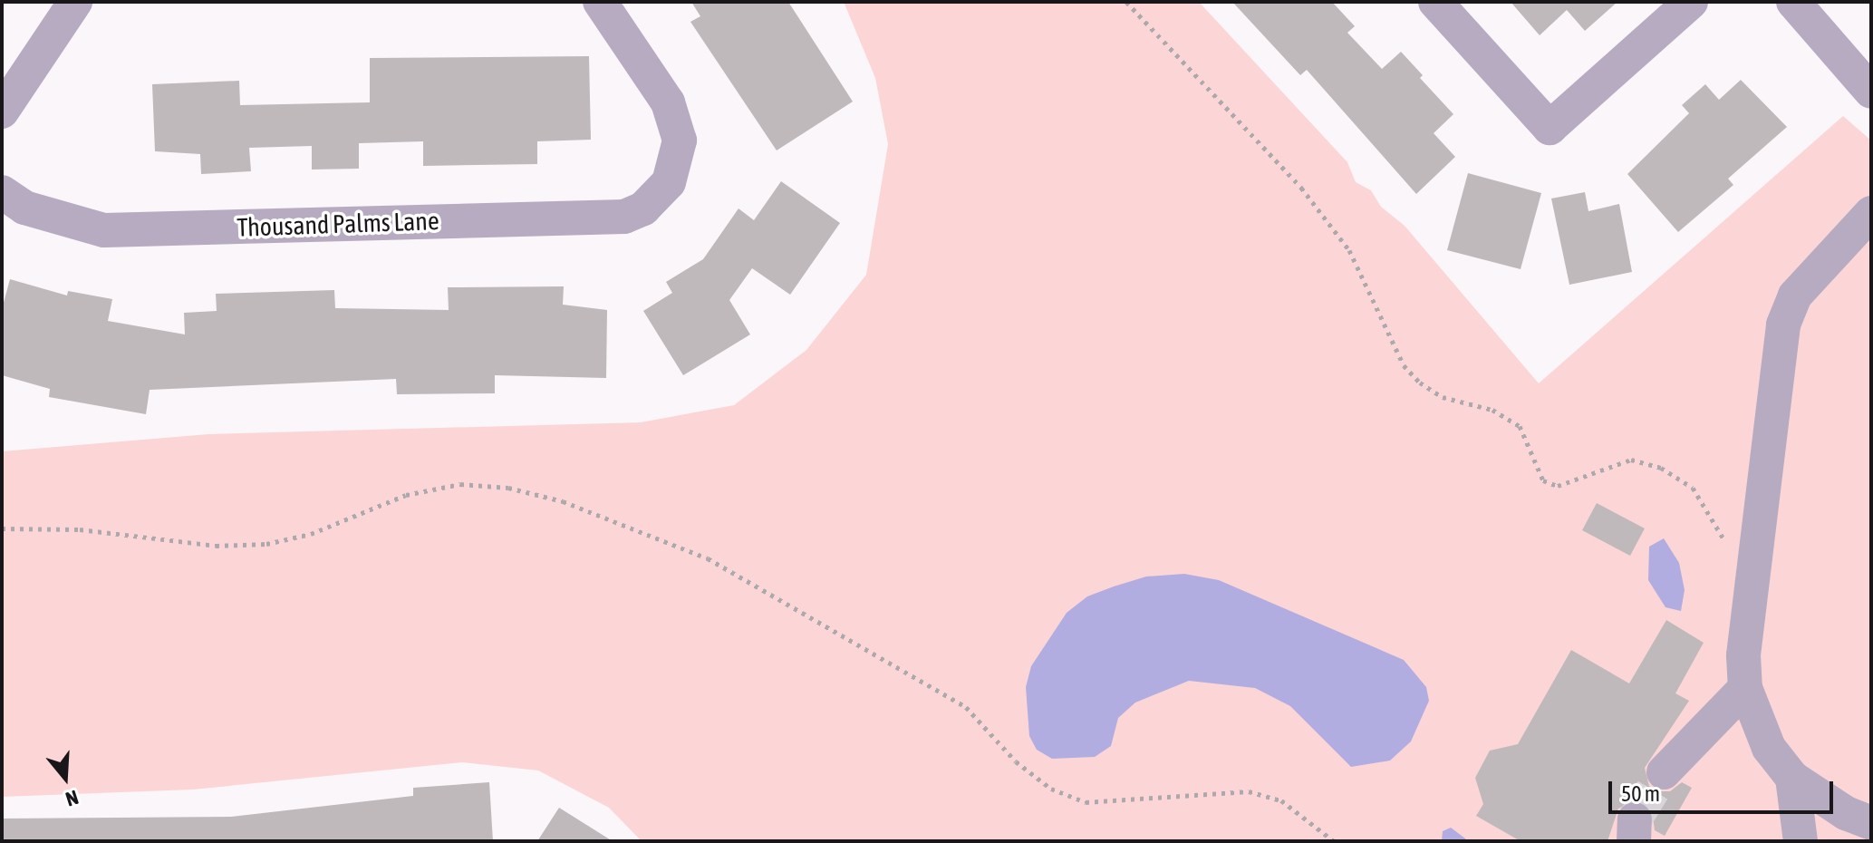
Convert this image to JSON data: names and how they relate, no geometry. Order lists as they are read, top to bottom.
{
  "streets": {
    "street": ["Thousand Palms Lane"]
  },
  "scale_bar": "50 m",
  "north": "bottom"
}
